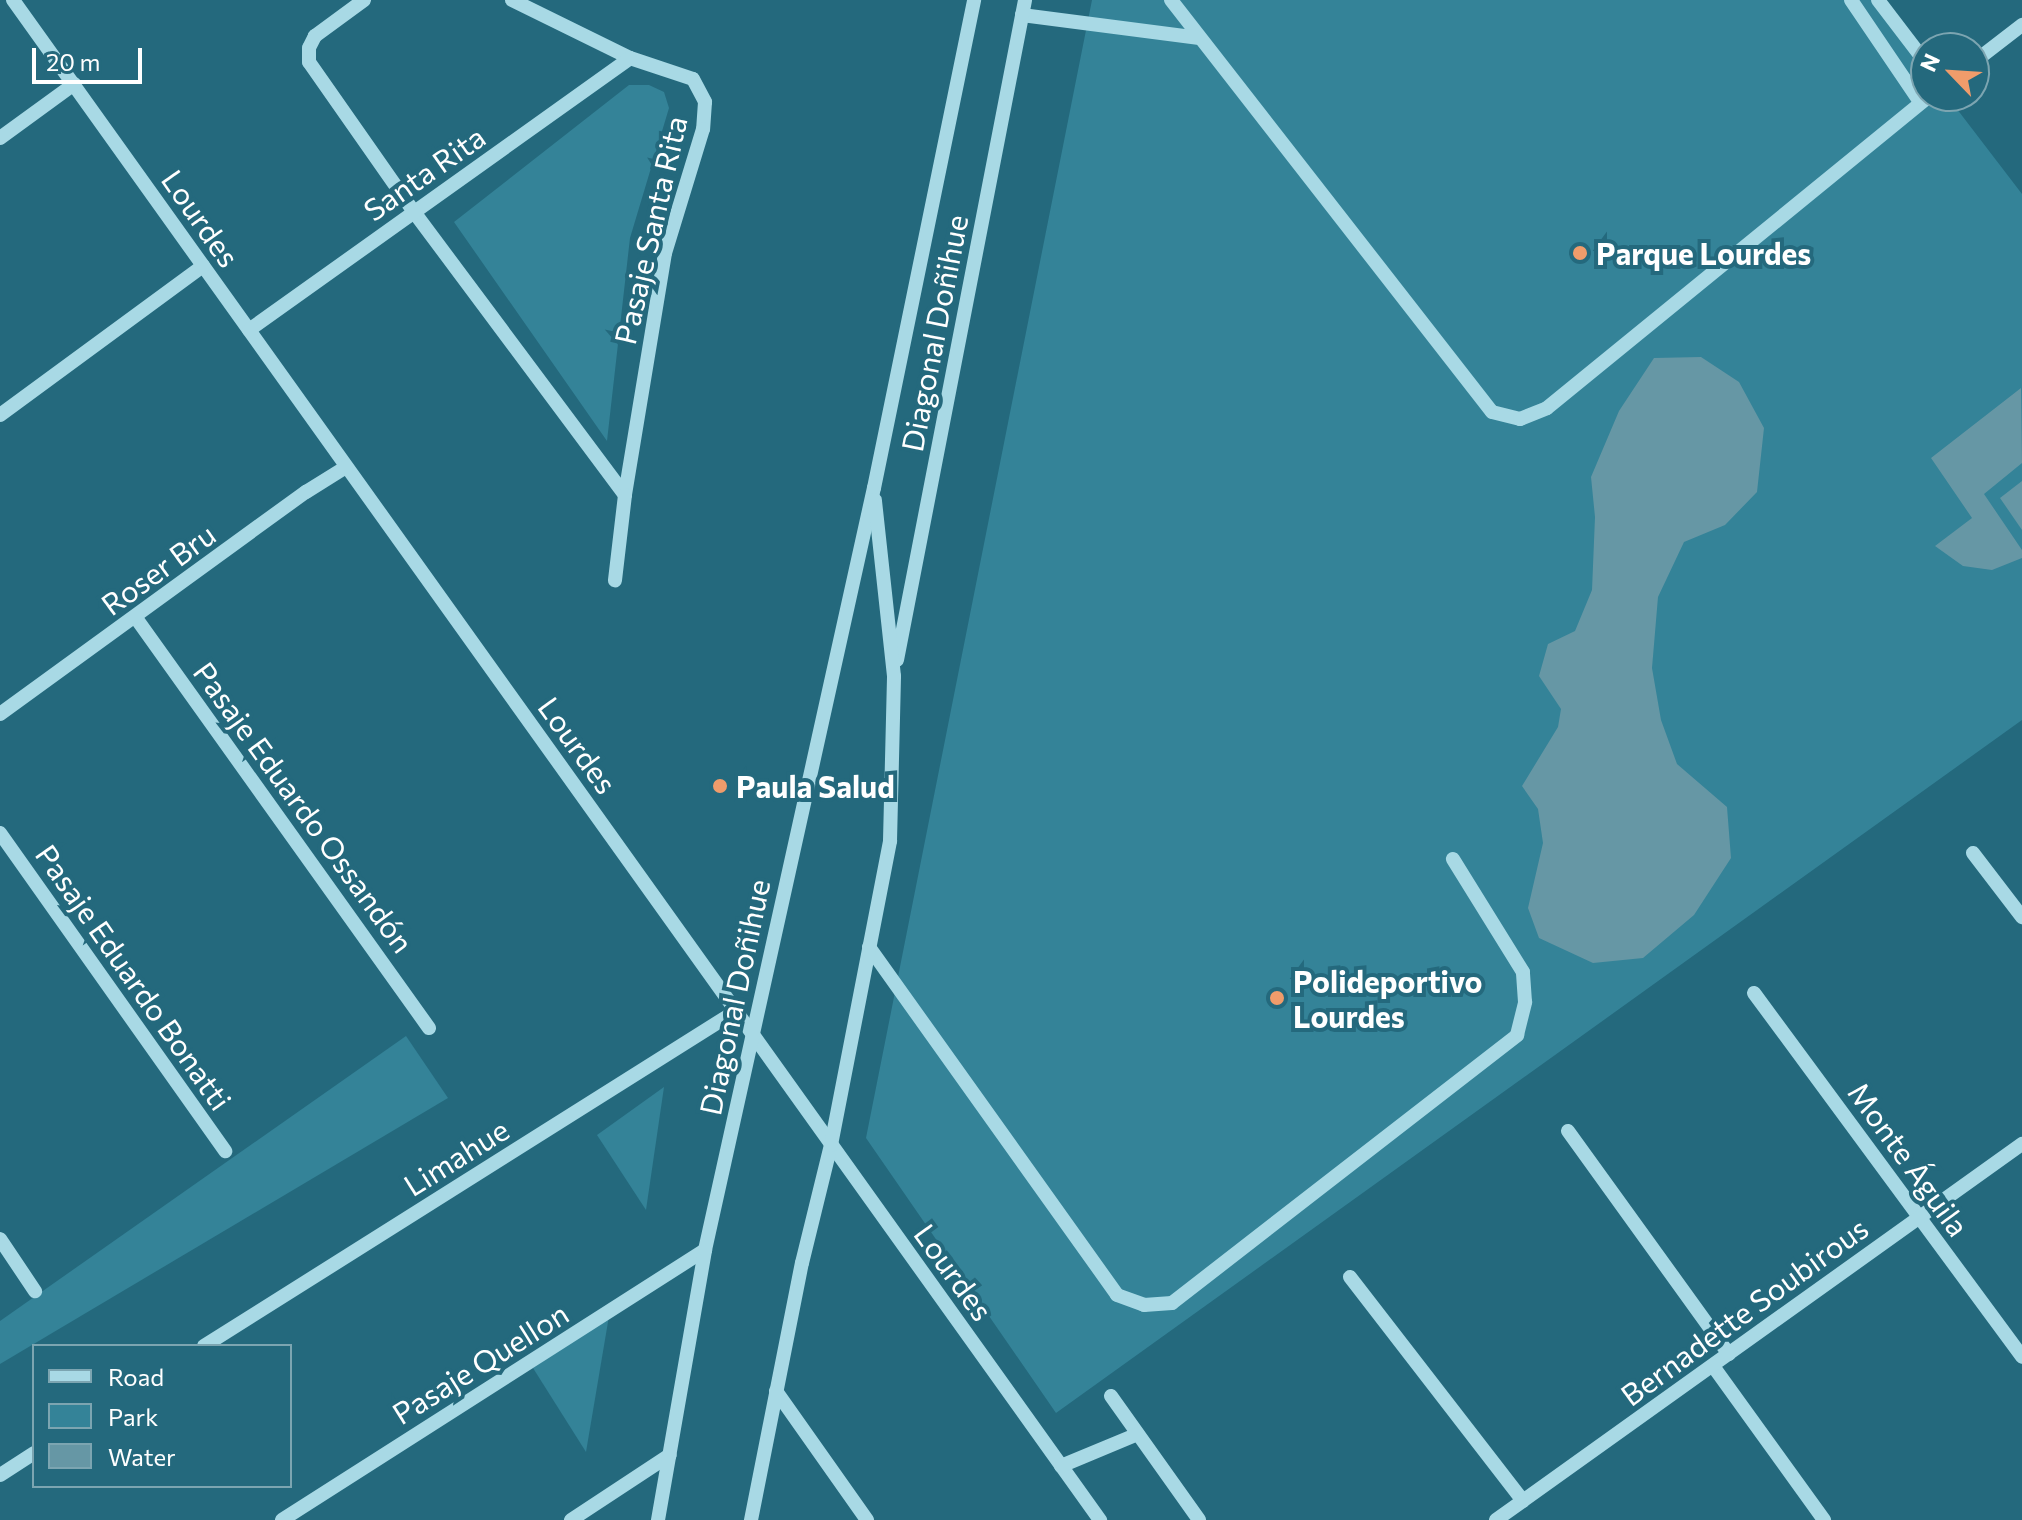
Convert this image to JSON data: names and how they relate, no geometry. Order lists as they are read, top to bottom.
{
  "streets": {
    "street": [
      "Santa Rita",
      "Lourdes",
      "Pasaje Santa Rita",
      "Diagonal Doñihue",
      "Roser Bru",
      "Pasaje Eduardo Ossandón",
      "Pasaje Eduardo Bonatti",
      "Limahue",
      "Monte Águila",
      "Bernadette Soubirous",
      "Pasaje Quellon"
    ]
  },
  "crossings": [
    ["Santa Rita", "Lourdes"],
    ["Santa Rita", "Pasaje Santa Rita"],
    ["Lourdes", "Diagonal Doñihue"],
    ["Lourdes", "Roser Bru"],
    ["Lourdes", "Limahue"],
    ["Diagonal Doñihue", "Pasaje Quellon"],
    ["Roser Bru", "Pasaje Eduardo Ossandón"],
    ["Monte Águila", "Bernadette Soubirous"]
  ],
  "places": ["Parque Lourdes", "Paula Salud", "Polideportivo Lourdes"],
  "legend": ["Road", "Park", "Water"],
  "scale_bar": "20 m",
  "north": "top left"
}
